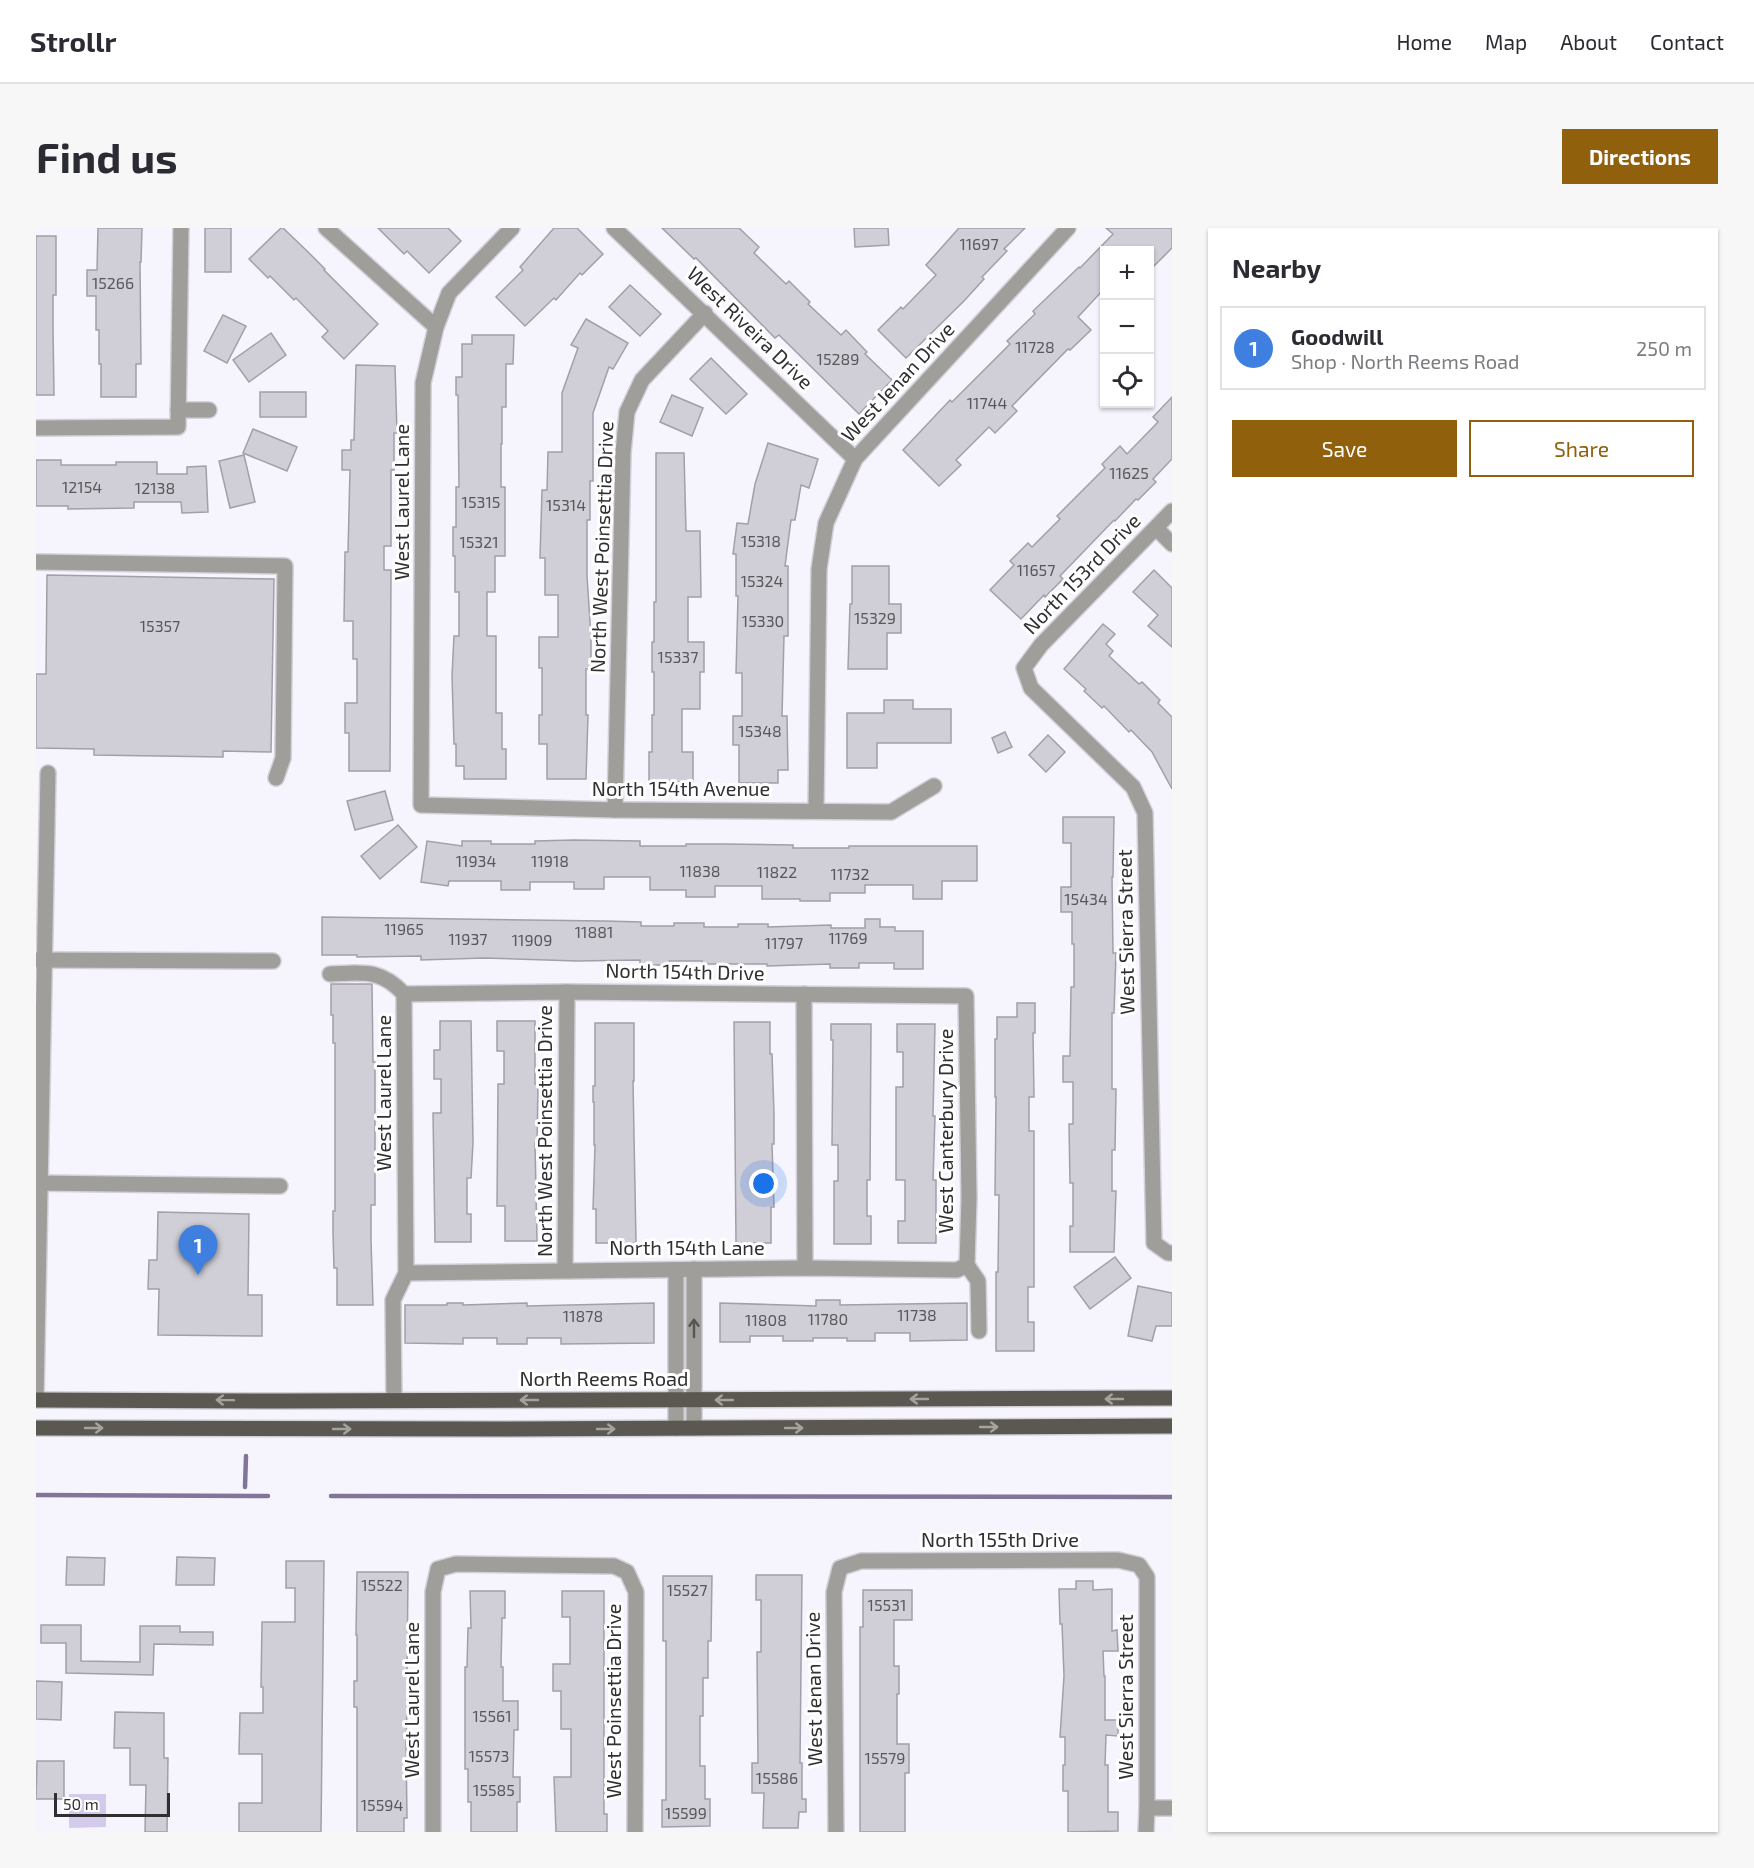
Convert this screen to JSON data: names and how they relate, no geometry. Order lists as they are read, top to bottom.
{
  "streets": {
    "main road": ["North Reems Road"],
    "street": [
      "West Riveira Drive",
      "West Jenan Drive",
      "West Laurel Lane",
      "North West Poinsettia Drive",
      "North 153rd Drive",
      "North 154th Avenue",
      "West Sierra Street",
      "North 154th Drive",
      "West Canterbury Drive",
      "North 154th Lane",
      "North 155th Drive",
      "West Poinsettia Drive"
    ]
  },
  "crossings": [
    ["West Riveira Drive", "West Jenan Drive"],
    ["West Riveira Drive", "North West Poinsettia Drive"],
    ["West Jenan Drive", "North 154th Avenue"],
    ["West Jenan Drive", "North 155th Drive"],
    ["West Laurel Lane", "North 154th Avenue"],
    ["West Laurel Lane", "North 154th Drive"],
    ["West Laurel Lane", "North 154th Lane"],
    ["West Laurel Lane", "West Poinsettia Drive"],
    ["North West Poinsettia Drive", "North 154th Avenue"],
    ["North West Poinsettia Drive", "North 154th Drive"],
    ["North West Poinsettia Drive", "North 154th Lane"],
    ["North 153rd Drive", "West Sierra Street"],
    ["West Sierra Street", "North 155th Drive"],
    ["North 154th Drive", "West Canterbury Drive"],
    ["West Canterbury Drive", "North 154th Lane"]
  ],
  "house_numbers": [
    "11697",
    "15266",
    "11728",
    "15289",
    "11744",
    "11625",
    "12154",
    "12138",
    "15315",
    "15314",
    "15318",
    "15321",
    "11657",
    "15324",
    "15329",
    "15330",
    "15357",
    "15337",
    "15348",
    "11934",
    "11918",
    "11838",
    "11822",
    "11732",
    "15434",
    "11965",
    "11881",
    "11769",
    "11937",
    "11909",
    "11797",
    "11738",
    "11878",
    "11780",
    "11808",
    "15522",
    "15527",
    "15531",
    "15561",
    "15573",
    "15579",
    "15586",
    "15585",
    "15594",
    "15599"
  ],
  "scale_bar": "50 m",
  "page": {
    "header": "Strollr",
    "nav": [
      "Home",
      "Map",
      "About",
      "Contact"
    ],
    "buttons": [
      "Directions",
      ["Save", "Share"]
    ],
    "title": "Find us",
    "heading": "Nearby",
    "map_buttons": ["+", "−"],
    "list": [
      {
        "mark": "1",
        "name": "Goodwill",
        "note": "Shop · North Reems Road",
        "value": "250 m"
      }
    ],
    "pins": "1",
    "scale": "50 m"
  }
}
